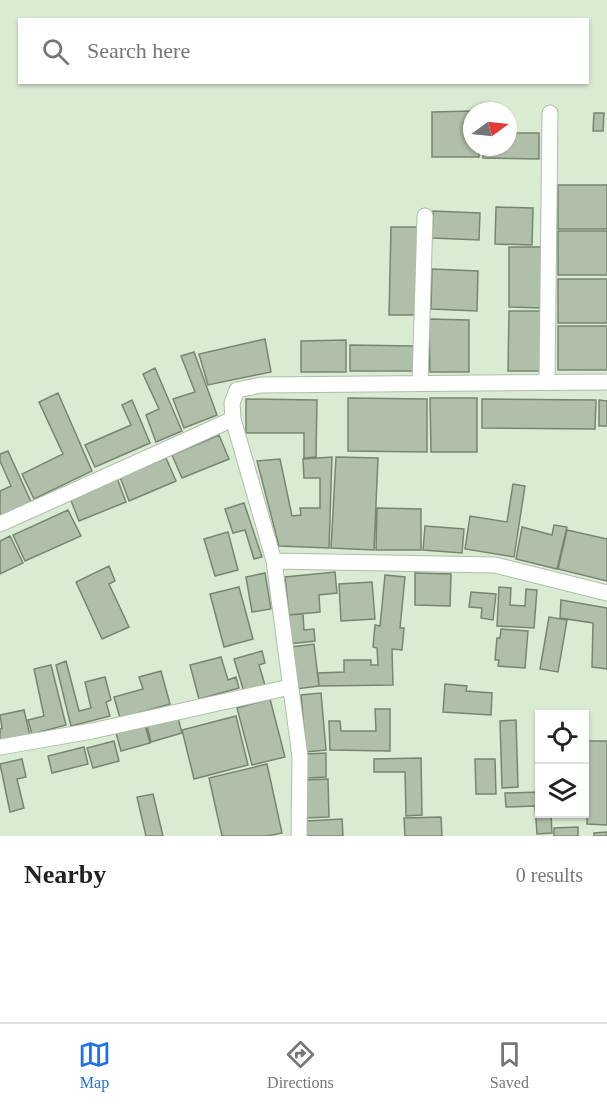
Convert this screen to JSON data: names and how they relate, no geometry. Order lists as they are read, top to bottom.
{
  "north": "right",
  "page": {
    "search": "Search here",
    "heading": ["Nearby", "0 results"],
    "nav": ["Map", "Directions", "Saved"]
  }
}
